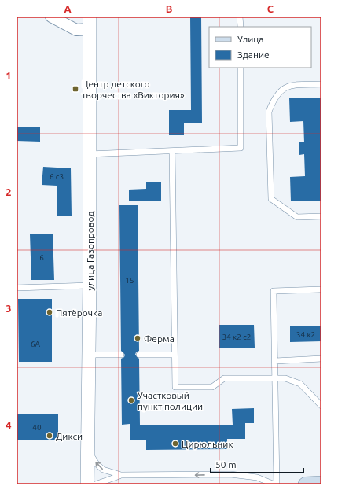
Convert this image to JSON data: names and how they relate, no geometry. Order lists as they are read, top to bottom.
{
  "streets": {
    "street": ["улица Газопровод"]
  },
  "places": {
    "transit": ["Центр детского творчества «Виктория»"],
    "other": [
      "Пятёрочка",
      "Ферма",
      "Участковый пункт полиции",
      "Дикси",
      "Цирюльник"
    ]
  },
  "house_numbers": [
    "6 с3",
    "6",
    "15",
    "34 к2",
    "34 к2 с2",
    "6А",
    "40"
  ],
  "legend": ["Улица", "Здание"],
  "scale_bar": "50 m",
  "grid": {
    "columns": ["A", "B", "C"],
    "rows": [
      "1",
      "2",
      "3",
      "4"
    ]
  }
}
